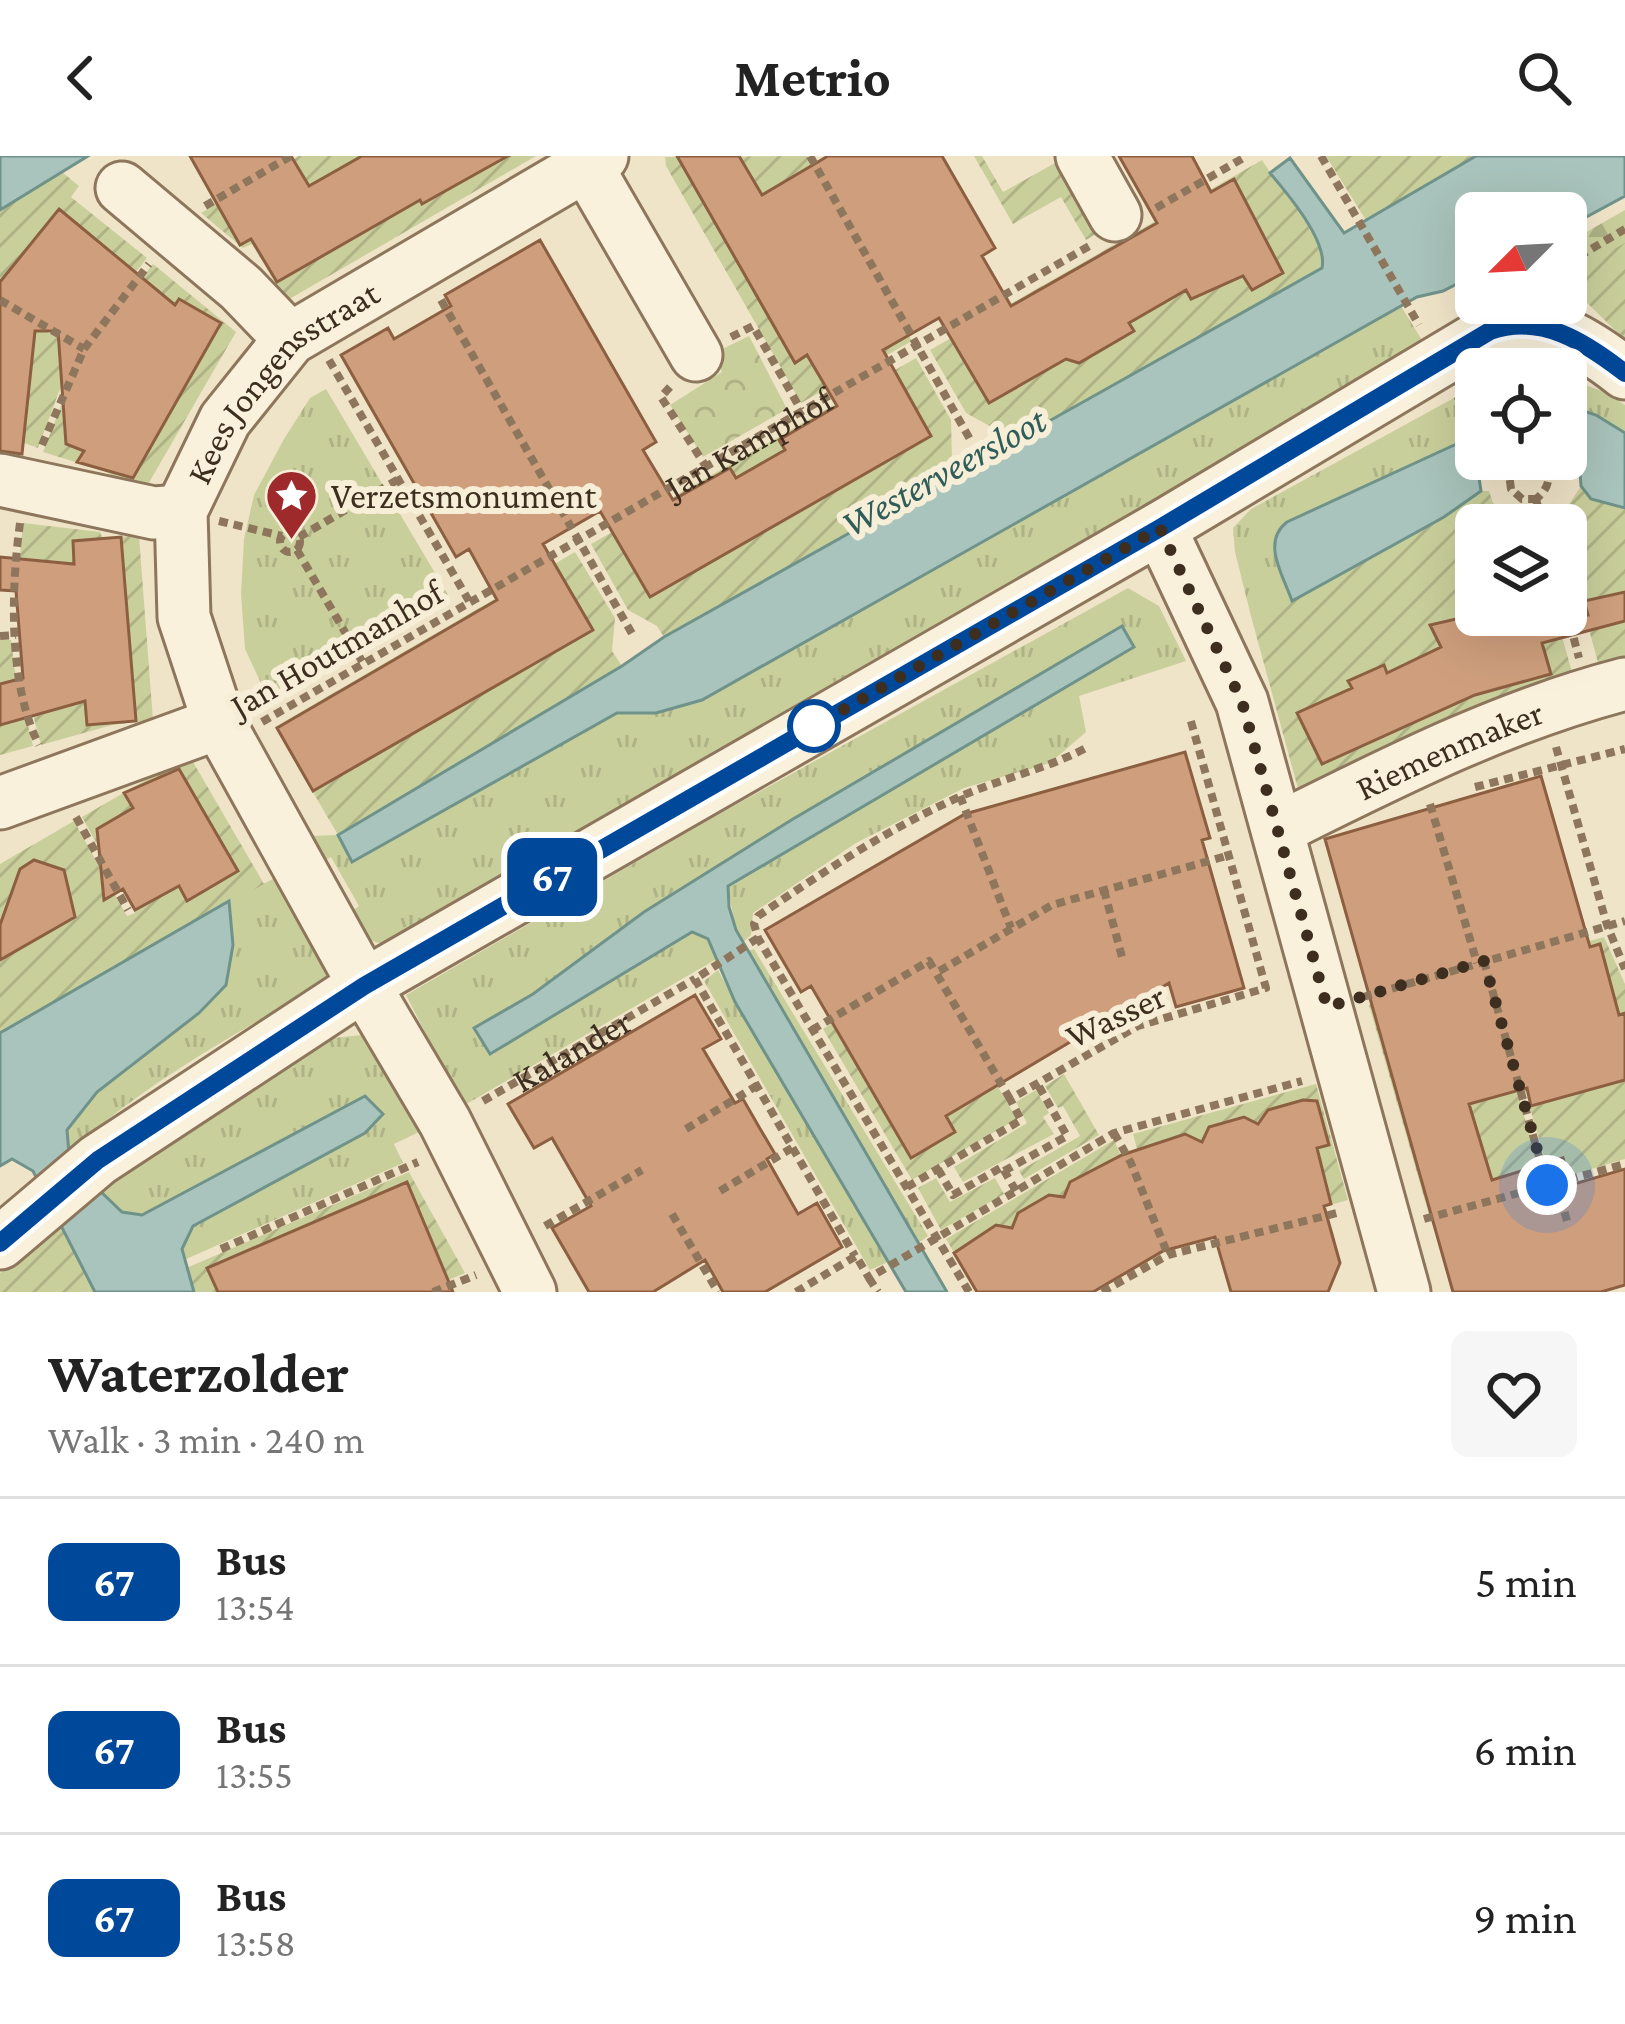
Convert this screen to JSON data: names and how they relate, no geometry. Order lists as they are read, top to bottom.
{
  "streets": {
    "street": ["Kees Jongensstraat", "Riemenmaker"],
    "path": [
      "Jan Kamphof",
      "Jan Houtmanhof",
      "Wasser",
      "Kalander"
    ]
  },
  "crossings": [
    ["Kees Jongensstraat", "Jan Houtmanhof"],
    ["Jan Kamphof", "Jan Houtmanhof"]
  ],
  "water": ["Westerveersloot"],
  "places": {
    "place": ["Verzetsmonument"]
  },
  "lines": ["bus line 67"],
  "north": "bottom left",
  "page": {
    "header": "Metrio",
    "on_map": "67",
    "heading": ["Waterzolder", "Walk · 3 min · 240 m"],
    "list": [
      {
        "mark": "67",
        "name": "Bus",
        "note": "13:54",
        "value": "5 min"
      },
      {
        "mark": "67",
        "name": "Bus",
        "note": "13:55",
        "value": "6 min"
      },
      {
        "mark": "67",
        "name": "Bus",
        "note": "13:58",
        "value": "9 min"
      }
    ]
  }
}
